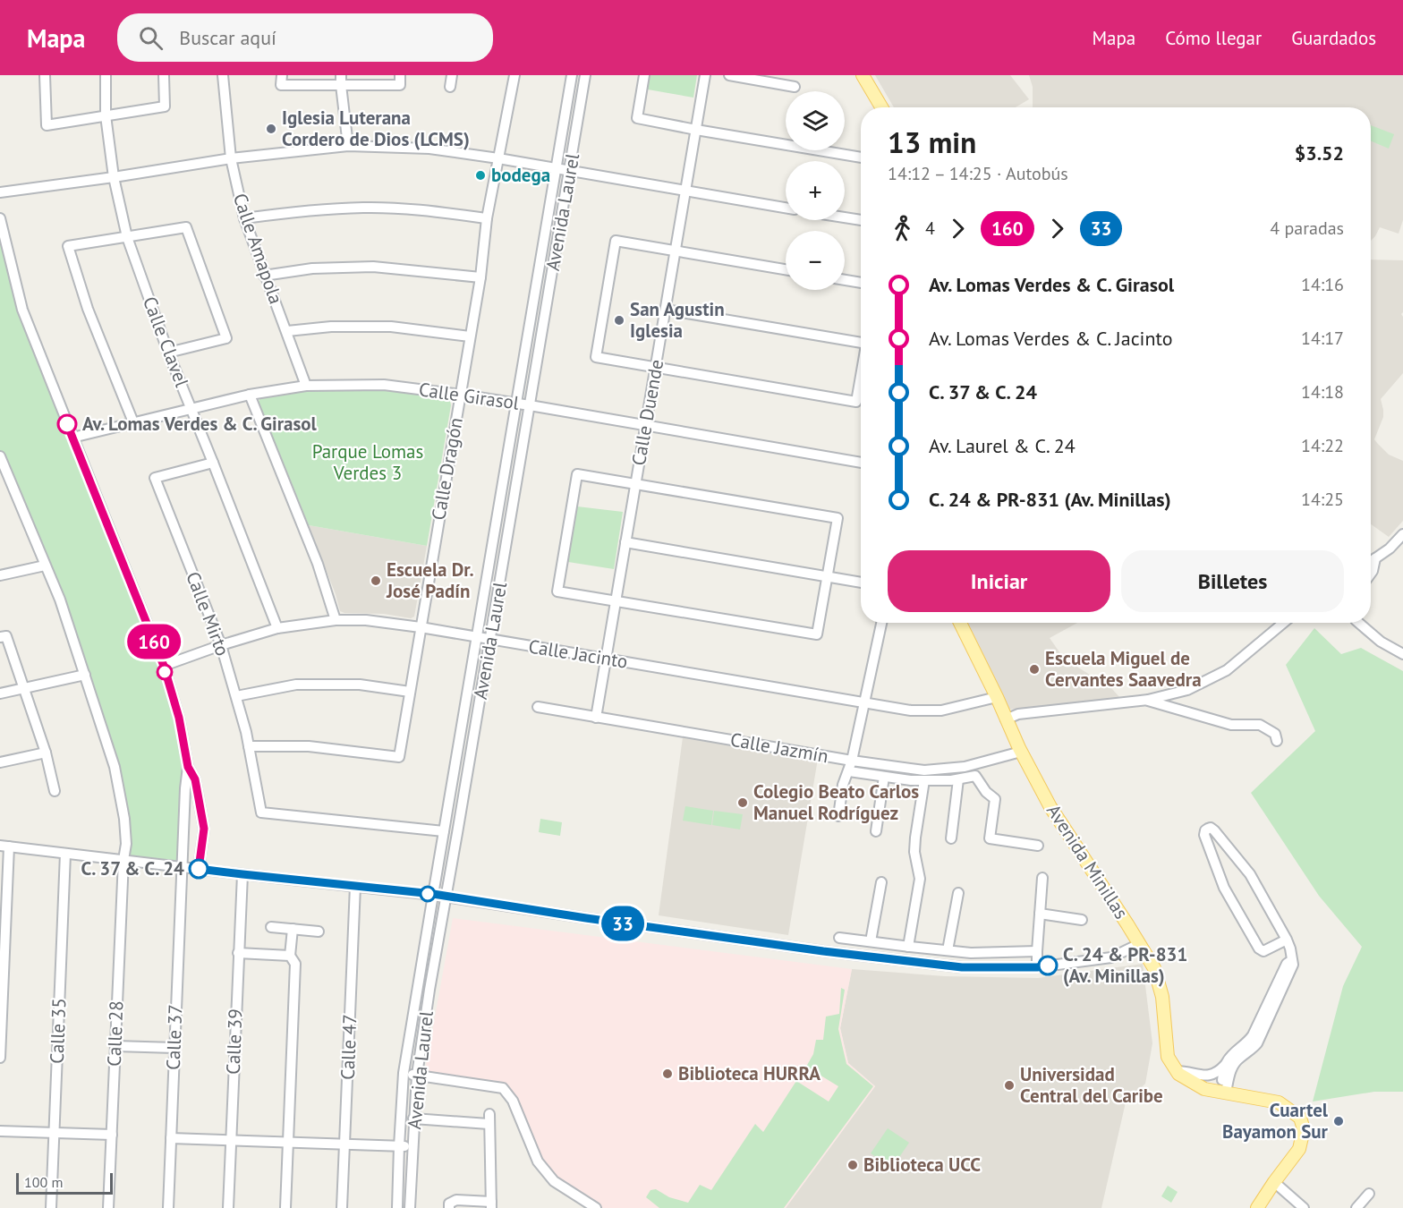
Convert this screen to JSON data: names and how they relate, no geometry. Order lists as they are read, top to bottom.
{
  "streets": {
    "main road": ["Avenida Minillas"],
    "street": [
      "Avenida Laurel",
      "Calle Amapola",
      "Calle Clavel",
      "Calle Girasol",
      "Calle Duende",
      "Calle Dragón",
      "Calle Mirto",
      "Calle Jacinto",
      "Calle Jazmín",
      "Calle 35",
      "Calle 28",
      "Calle 37",
      "Calle 39",
      "Calle 47"
    ]
  },
  "crossings": [
    ["Avenida Laurel", "Calle Girasol"],
    ["Avenida Laurel", "Calle Mirto"],
    ["Avenida Laurel", "Calle Jacinto"],
    ["Calle Amapola", "Calle Girasol"],
    ["Calle Clavel", "Calle Girasol"],
    ["Calle Clavel", "Calle Mirto"],
    ["Calle Clavel", "Calle Jacinto"],
    ["Calle Girasol", "Calle Duende"],
    ["Calle Girasol", "Calle Dragón"],
    ["Calle Duende", "Calle Jacinto"],
    ["Calle Duende", "Calle Jazmín"],
    ["Calle Dragón", "Calle Mirto"],
    ["Calle Dragón", "Calle Jacinto"],
    ["Calle Mirto", "Calle Jacinto"],
    ["Calle Jacinto", "Avenida Minillas"],
    ["Calle Jazmín", "Avenida Minillas"]
  ],
  "parks": ["Parque Lomas Verdes 3"],
  "places": [
    "Iglesia Luterana Cordero de Dios (LCMS)",
    "bodega",
    "San Agustin Iglesia",
    "Av. Lomas Verdes & C. Girasol",
    "Escuela Dr. José Padín",
    "Escuela Miguel de Cervantes Saavedra",
    "Colegio Beato Carlos Manuel Rodríguez",
    "C. 37 & C. 24",
    "C. 24 & PR-831 (Av. Minillas)",
    "Biblioteca HURRA",
    "Universidad Central del Caribe",
    "Cuartel Bayamon Sur",
    "Biblioteca UCC"
  ],
  "lines": ["bus line 160", "bus line 33"],
  "scale_bar": "100 m",
  "page": {
    "header": "Mapa",
    "search": "Buscar aquí",
    "nav": ["Mapa", "Cómo llegar", "Guardados"],
    "on_map": ["160", "33"],
    "map_buttons": ["+", "−"],
    "heading": ["13 min", "14:12 – 14:25 · Autobús", "$3.52"],
    "legs": [
      "4",
      "160",
      "33",
      "4 paradas"
    ],
    "list": [
      {
        "name": "Av. Lomas Verdes & C. Girasol",
        "value": "14:16"
      },
      {
        "name": "Av. Lomas Verdes & C. Jacinto",
        "value": "14:17"
      },
      {
        "name": "C. 37 & C. 24",
        "value": "14:18"
      },
      {
        "name": "Av. Laurel & C. 24",
        "value": "14:22"
      },
      {
        "name": "C. 24 & PR-831 (Av. Minillas)",
        "value": "14:25"
      }
    ],
    "buttons": ["Iniciar", "Billetes"],
    "scale": "100 m"
  }
}
